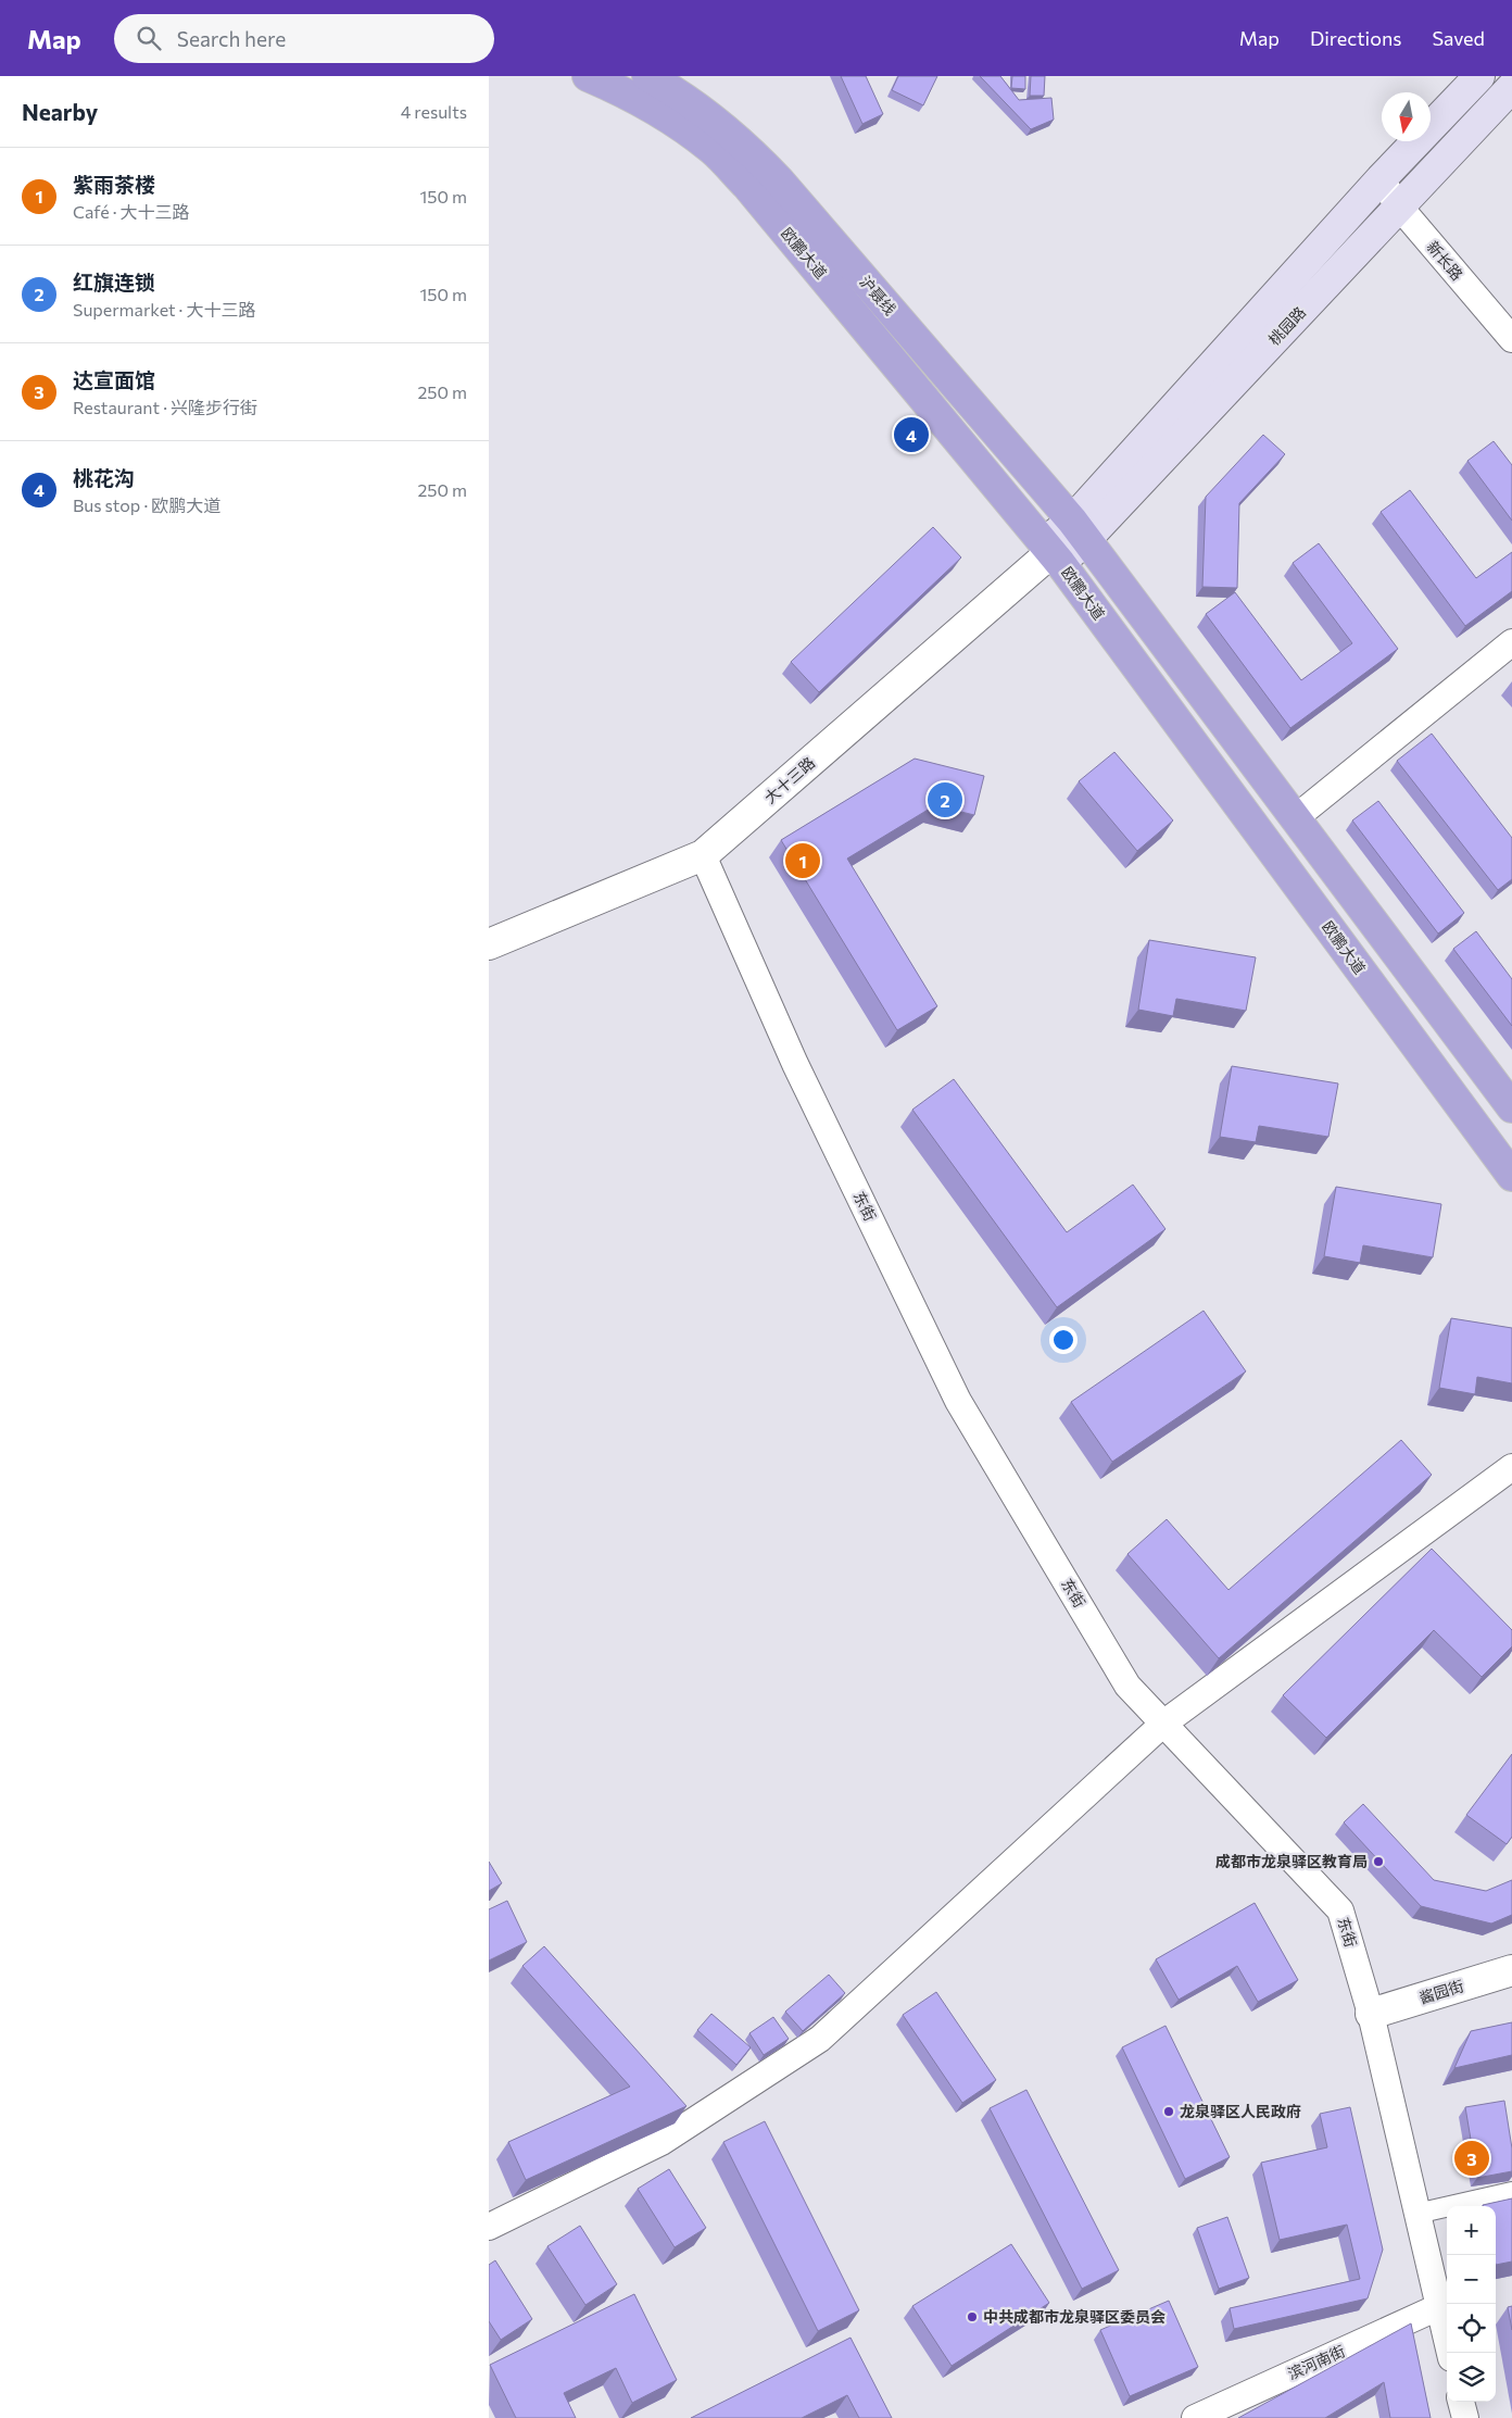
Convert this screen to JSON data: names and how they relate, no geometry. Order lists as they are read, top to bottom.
{
  "streets": {
    "highway": ["欧鹏大道", "沪聂线"],
    "main road": ["桃园路"],
    "street": [
      "新长路",
      "大十三路",
      "东街",
      "酱园街",
      "滨河南街"
    ]
  },
  "crossings": [
    ["欧鹏大道", "桃园路"],
    ["欧鹏大道", "大十三路"],
    ["新长路", "桃园路"],
    ["沪聂线", "桃园路"],
    ["桃园路", "大十三路"],
    ["大十三路", "东街"],
    ["东街", "酱园街"],
    ["东街", "滨河南街"]
  ],
  "places": ["成都市龙泉驿区教育局", "龙泉驿区人民政府", "中共成都市龙泉驿区委员会"],
  "north": "bottom",
  "page": {
    "header": "Map",
    "search": "Search here",
    "nav": ["Map", "Directions", "Saved"],
    "heading": ["Nearby", "4 results"],
    "list": [
      {
        "mark": "1",
        "name": "紫雨茶楼",
        "note": "Café · 大十三路",
        "value": "150 m"
      },
      {
        "mark": "2",
        "name": "红旗连锁",
        "note": "Supermarket · 大十三路",
        "value": "150 m"
      },
      {
        "mark": "3",
        "name": "达宣面馆",
        "note": "Restaurant · 兴隆步行街",
        "value": "250 m"
      },
      {
        "mark": "4",
        "name": "桃花沟",
        "note": "Bus stop · 欧鹏大道",
        "value": "250 m"
      }
    ],
    "pins": [
      "4",
      "2",
      "1",
      "3"
    ],
    "map_buttons": ["+", "−"]
  }
}
